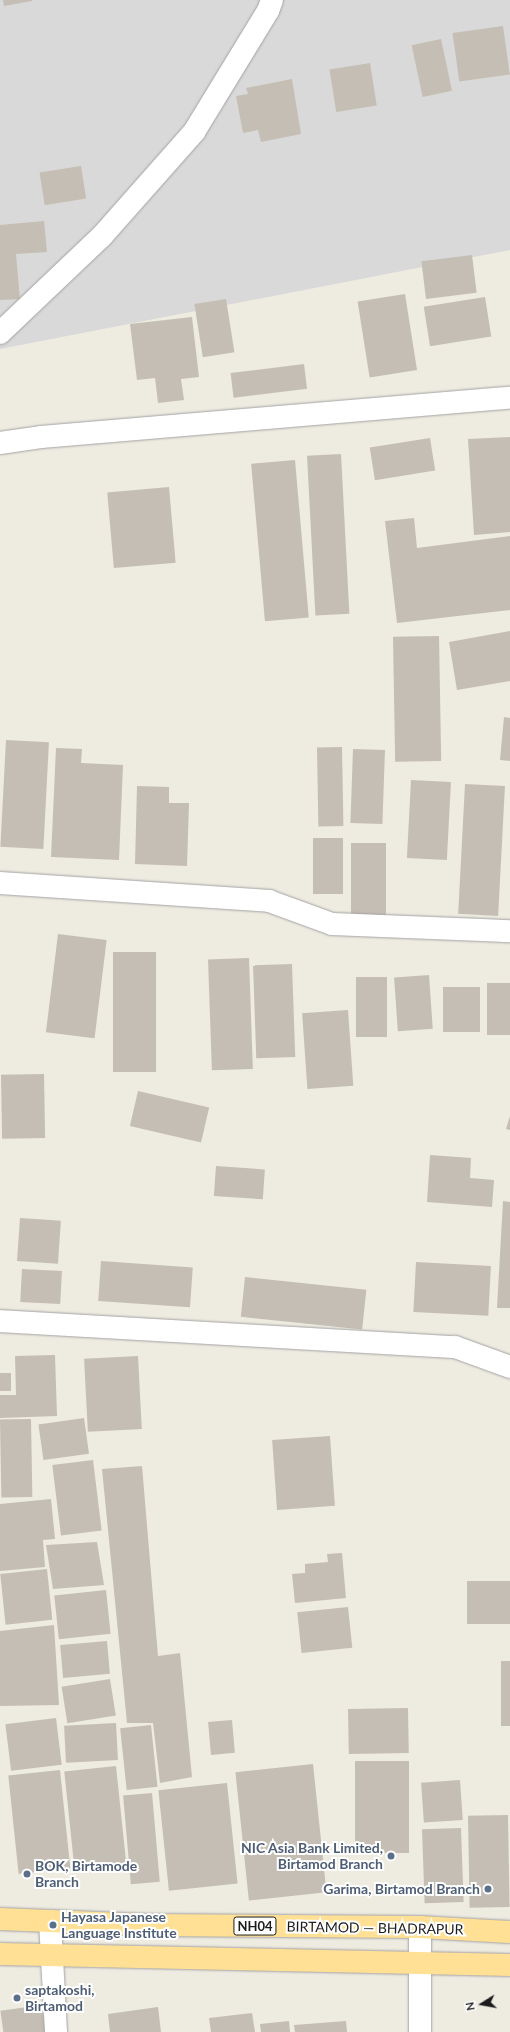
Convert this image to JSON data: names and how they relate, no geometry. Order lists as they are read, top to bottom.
{
  "streets": {
    "main road": ["NH04", "BIRTAMOD — BHADRAPUR"]
  },
  "places": [
    "NIC Asia Bank Limited, Birtamod Branch",
    "BOK, Birtamode Branch",
    "Garima, Birtamod Branch",
    "Hayasa Japanese Language Institute",
    "saptakoshi, Birtamod"
  ],
  "north": "left"
}
